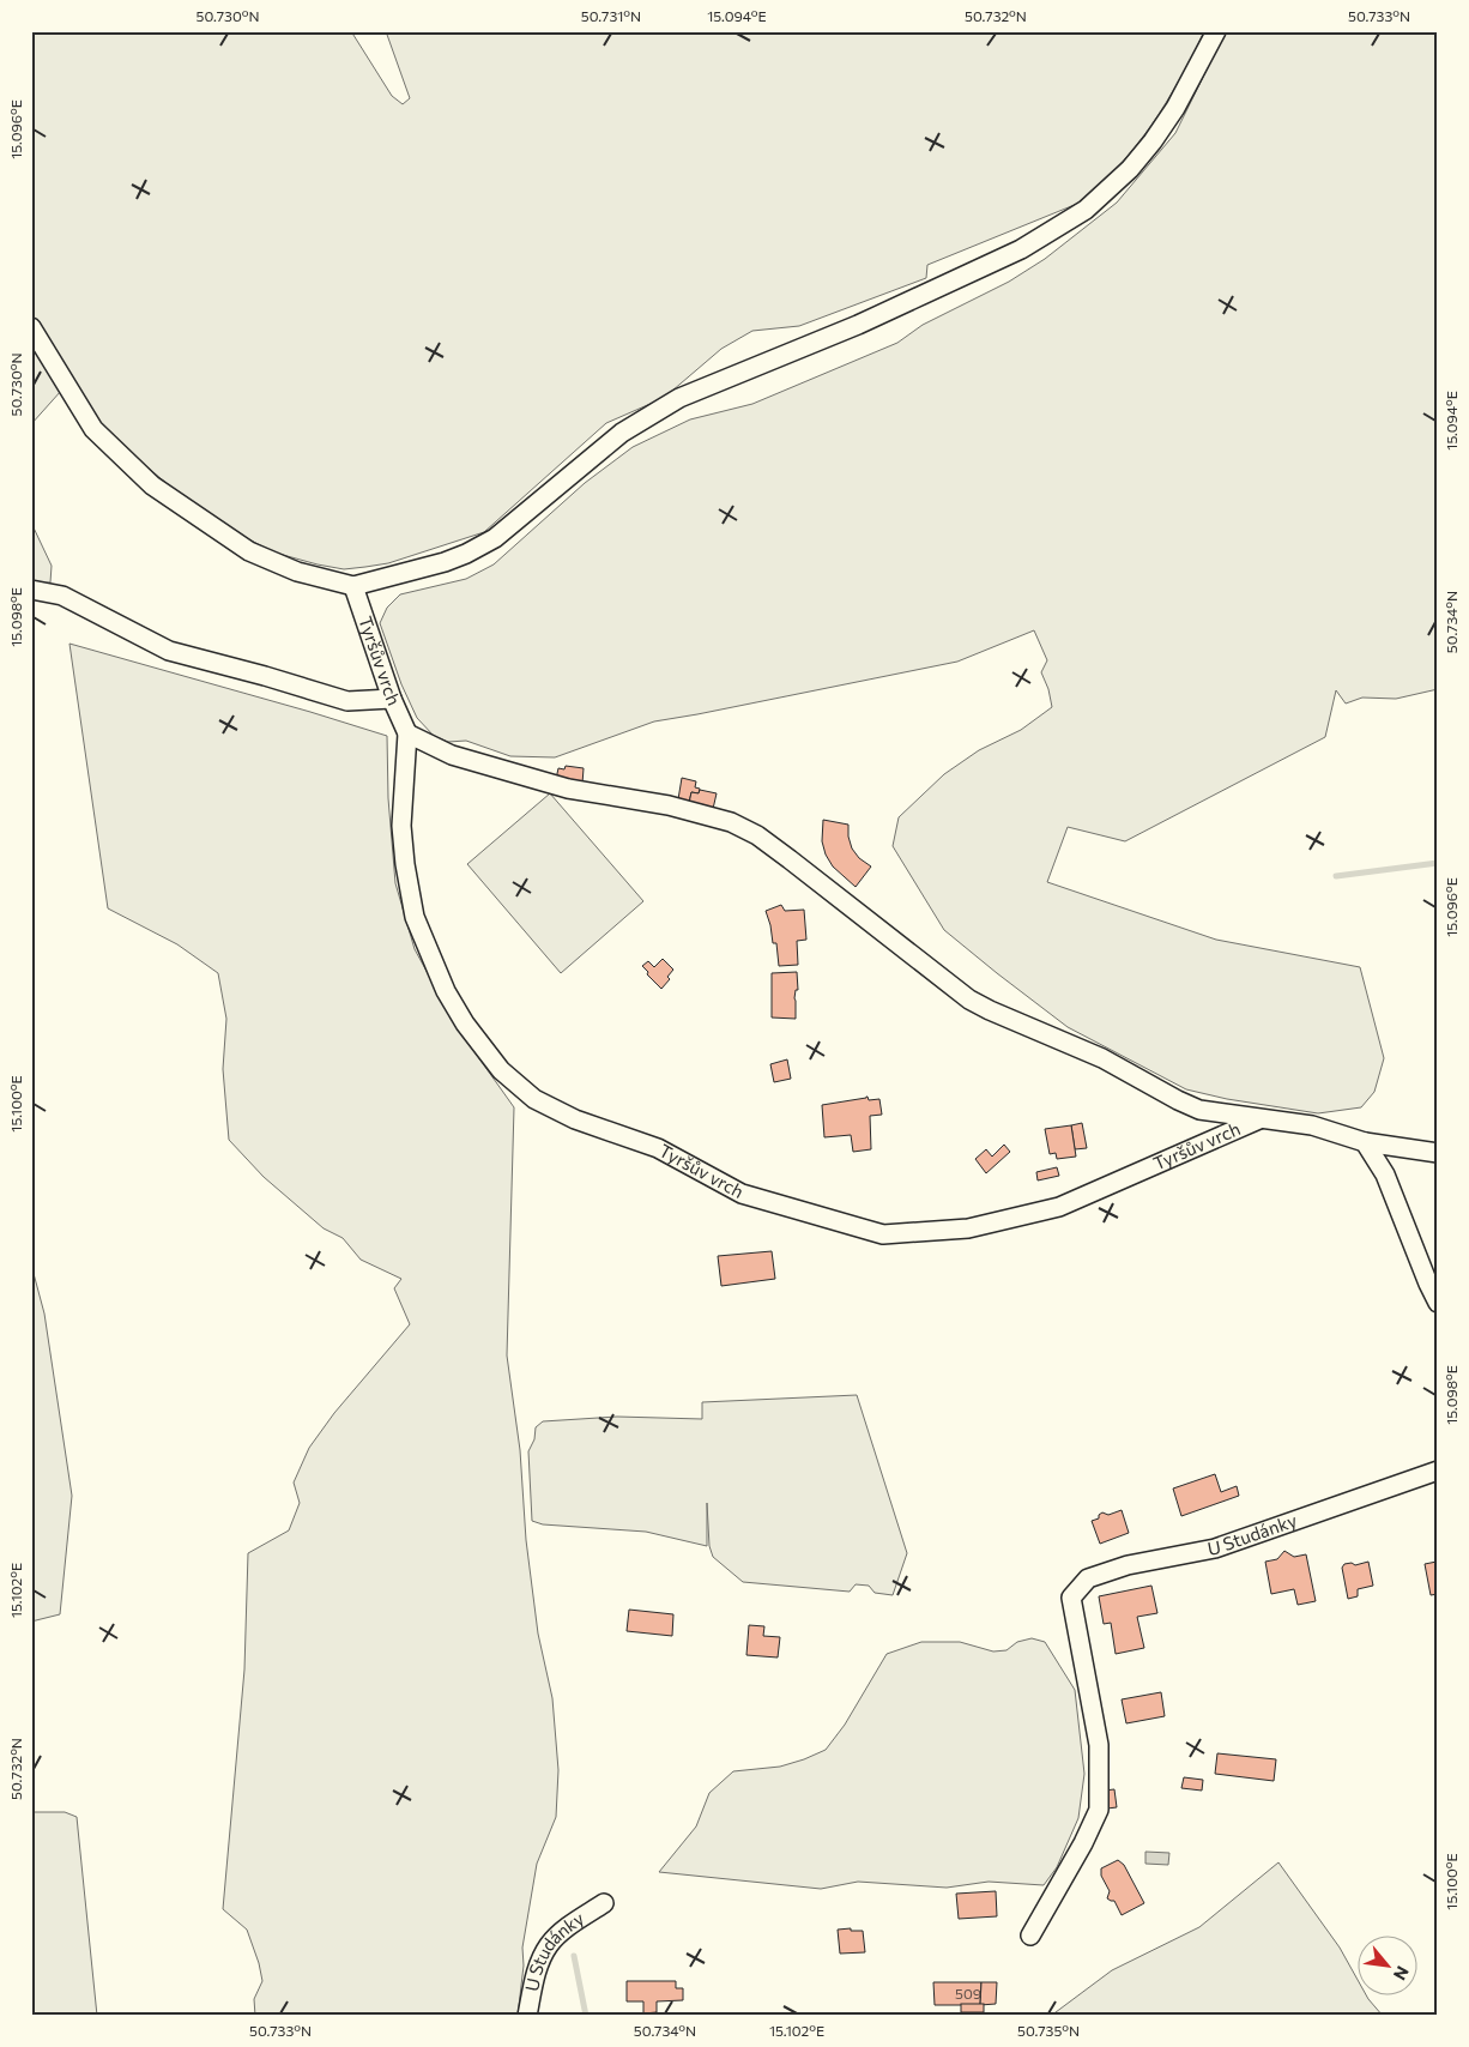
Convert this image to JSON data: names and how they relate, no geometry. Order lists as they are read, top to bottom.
{
  "streets": {
    "street": ["Tyršův vrch", "U Studánky"]
  },
  "house_numbers": ["509"],
  "north": "bottom right",
  "coordinates": [
    "50.730°N",
    "50.731°N",
    "15.094°E",
    "50.732°N",
    "50.733°N",
    "15.096°E",
    "15.098°E",
    "50.734°N",
    "15.100°E",
    "15.102°E",
    "50.735°N"
  ]
}
